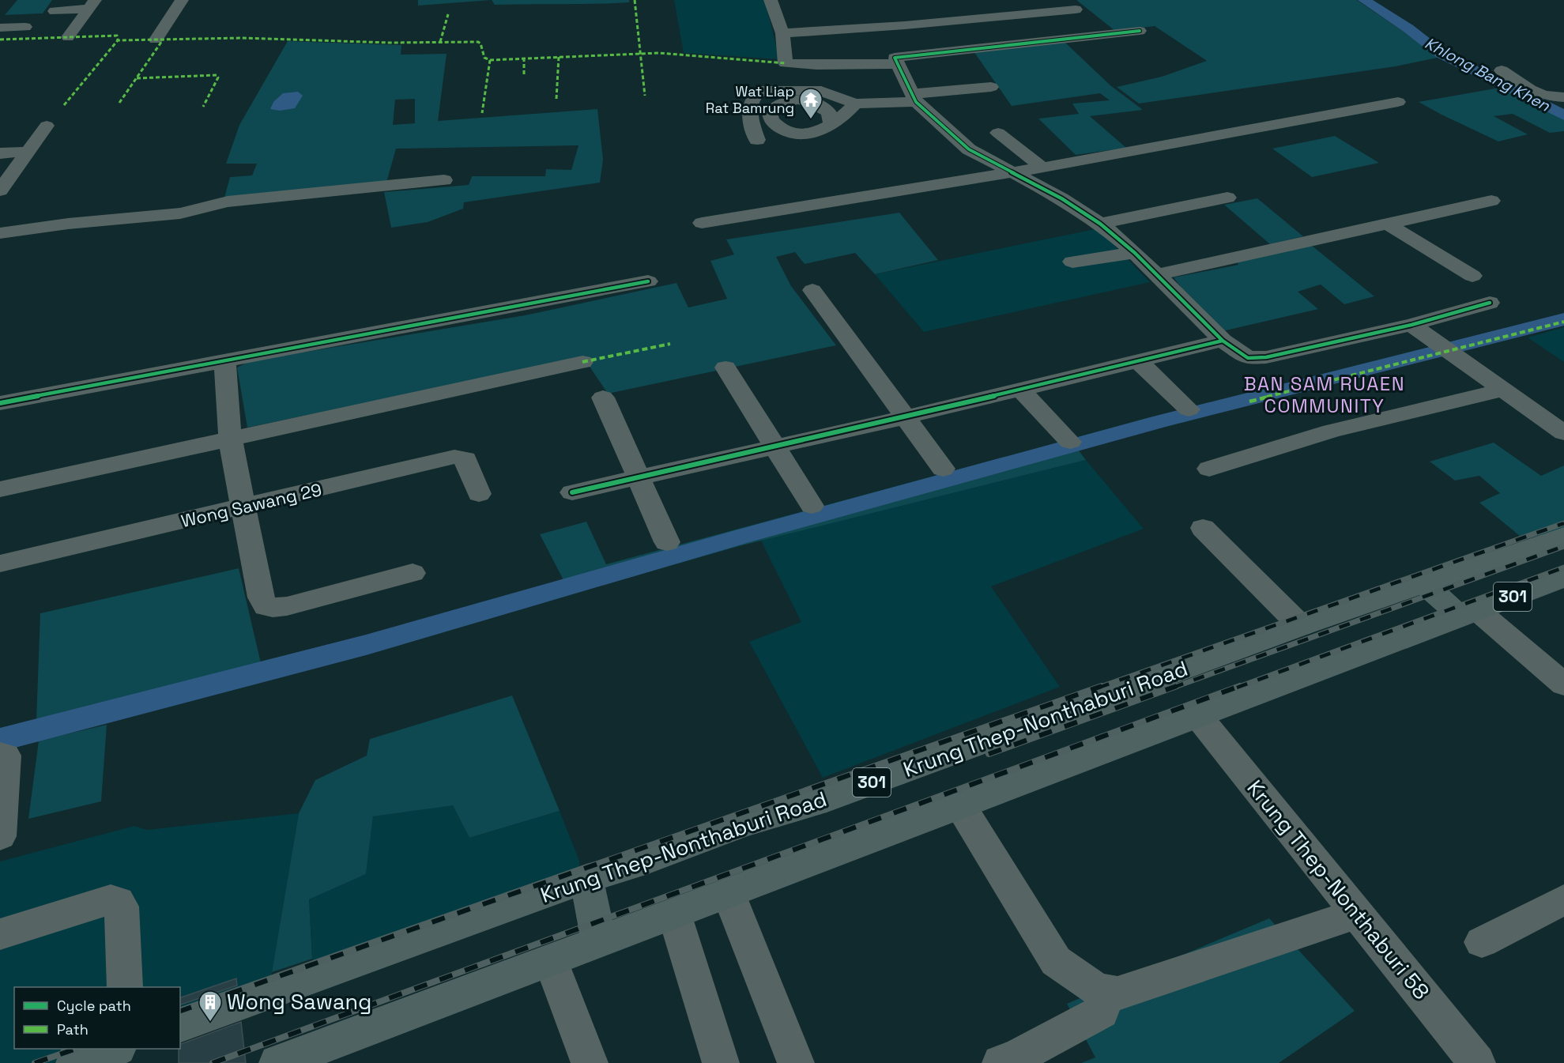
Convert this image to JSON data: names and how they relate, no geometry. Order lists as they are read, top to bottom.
{
  "streets": {
    "main road": ["301", "Krung Thep-Nonthaburi Road"],
    "street": ["Wong Sawang 29", "Krung Thep-Nonthaburi 58"]
  },
  "crossings": [
    ["301", "Krung Thep-Nonthaburi 58"]
  ],
  "districts": ["BAN SAM RUAEN COMMUNITY"],
  "water": ["Khlong Bang Khen"],
  "places": {
    "temple": ["Wat Liap Rat Bamrung"],
    "building": ["Wong Sawang"]
  },
  "legend": ["Cycle path", "Path"]
}
